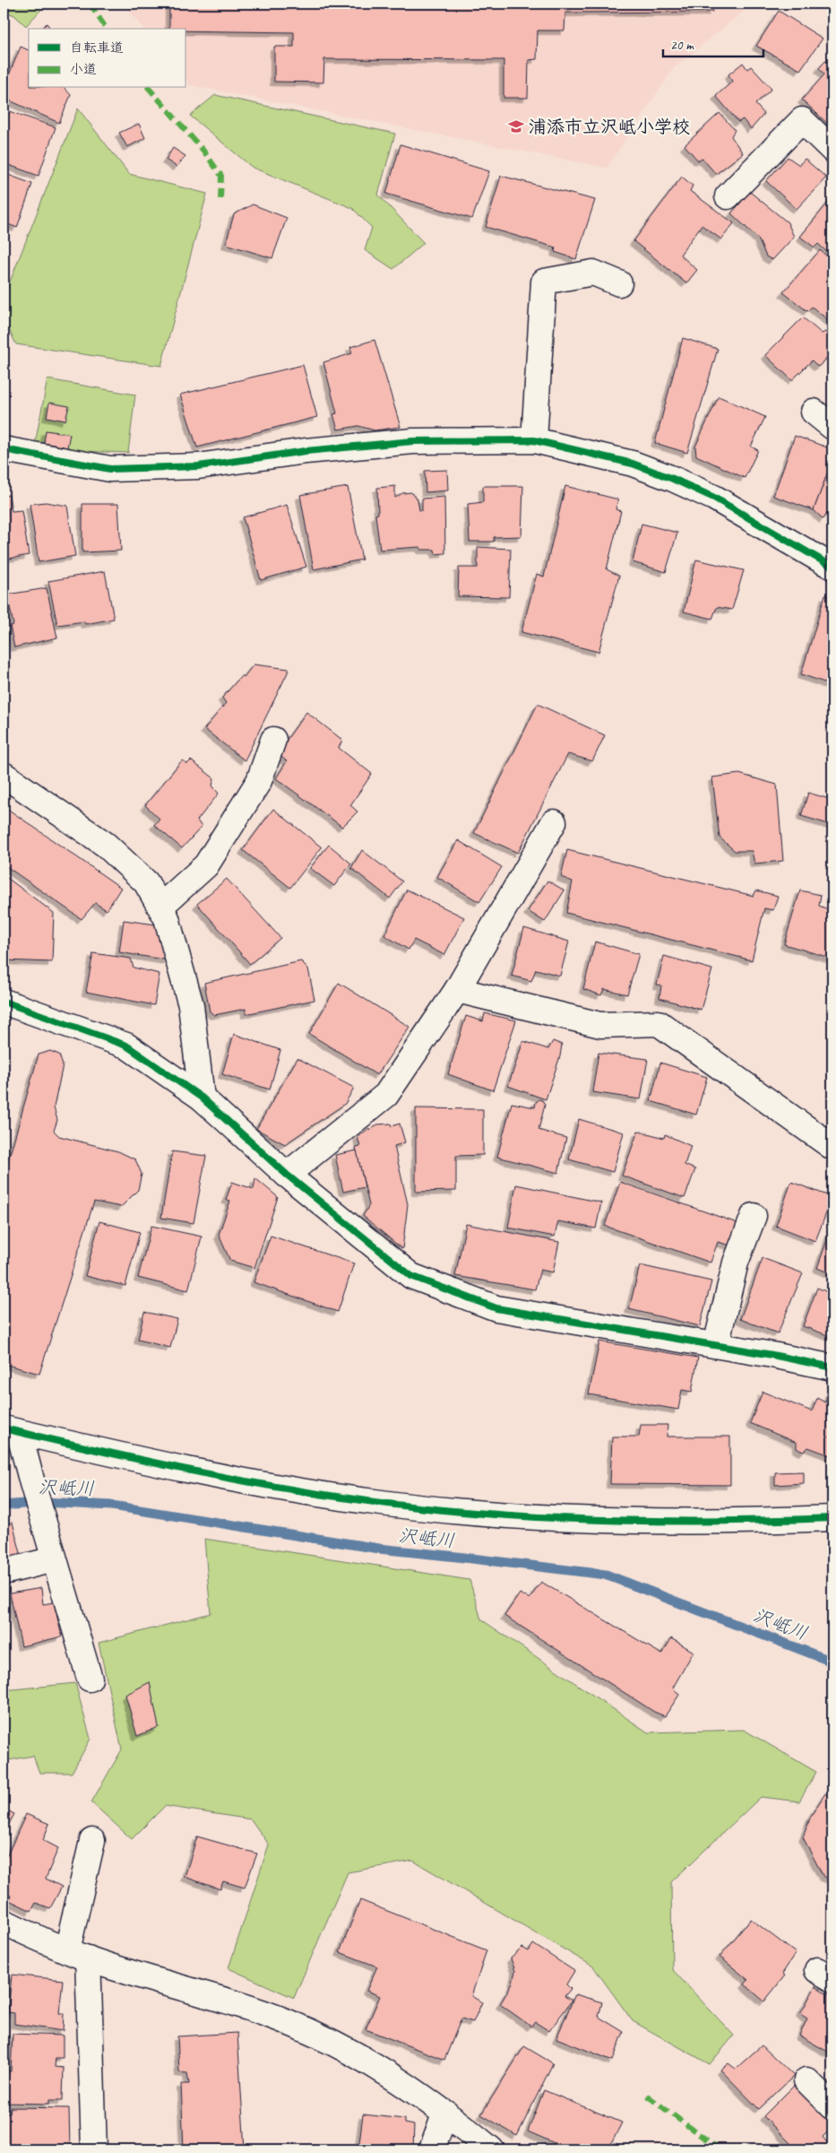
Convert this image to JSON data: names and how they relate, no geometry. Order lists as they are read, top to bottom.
{
  "water": ["沢岻川"],
  "places": {
    "school or university": ["浦添市立沢岻小学校"]
  },
  "legend": ["自転車道", "小道"],
  "scale_bar": "20 m"
}
